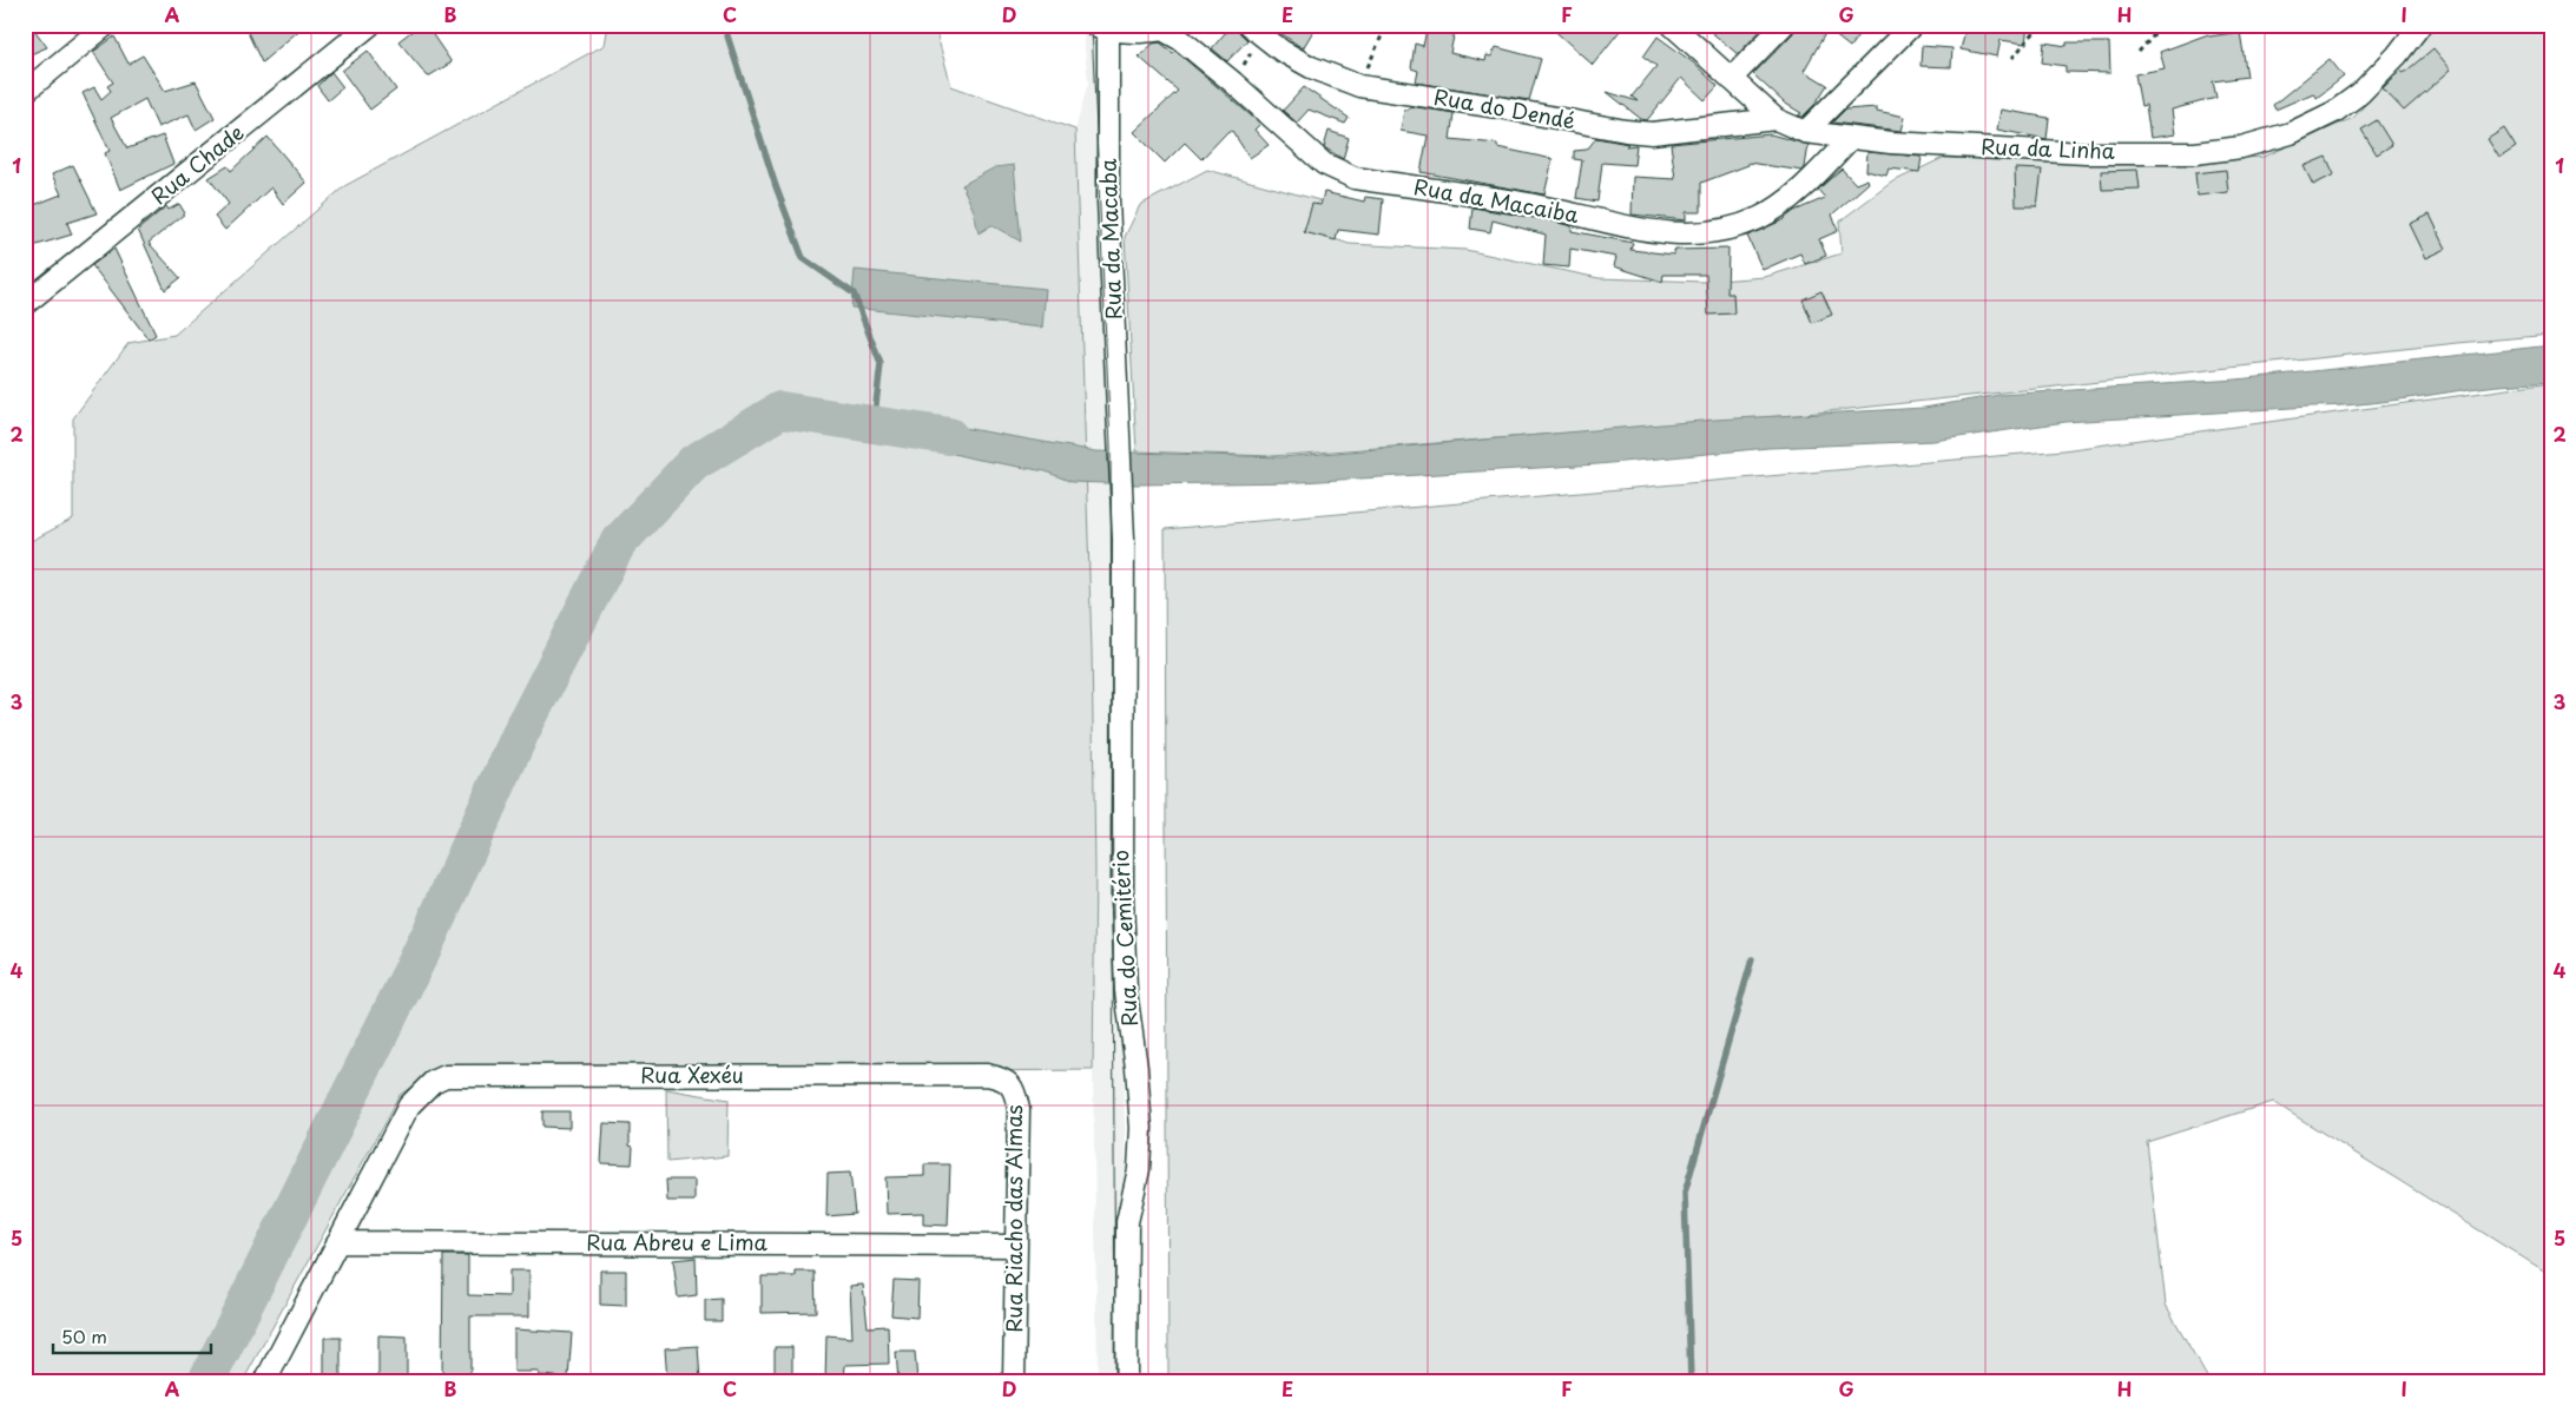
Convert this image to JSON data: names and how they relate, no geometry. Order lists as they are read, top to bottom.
{
  "streets": {
    "street": [
      "Rua do Dendé",
      "Rua da Linha",
      "Rua Chade",
      "Rua da Macaiba",
      "Rua da Macaba",
      "Rua do Cemitério",
      "Rua Xexéu",
      "Rua Riacho das Almas",
      "Rua Abreu e Lima"
    ]
  },
  "crossings": [
    ["Rua do Dendé", "Rua da Linha"],
    ["Rua da Linha", "Rua da Macaiba"],
    ["Rua da Macaba", "Rua do Cemitério"],
    ["Rua Xexéu", "Rua Riacho das Almas"],
    ["Rua Xexéu", "Rua Abreu e Lima"],
    ["Rua Riacho das Almas", "Rua Abreu e Lima"]
  ],
  "scale_bar": "50 m",
  "grid": {
    "columns": [
      "A",
      "B",
      "C",
      "D",
      "E",
      "F",
      "G",
      "H",
      "I"
    ],
    "rows": [
      "1",
      "2",
      "3",
      "4",
      "5"
    ]
  }
}
